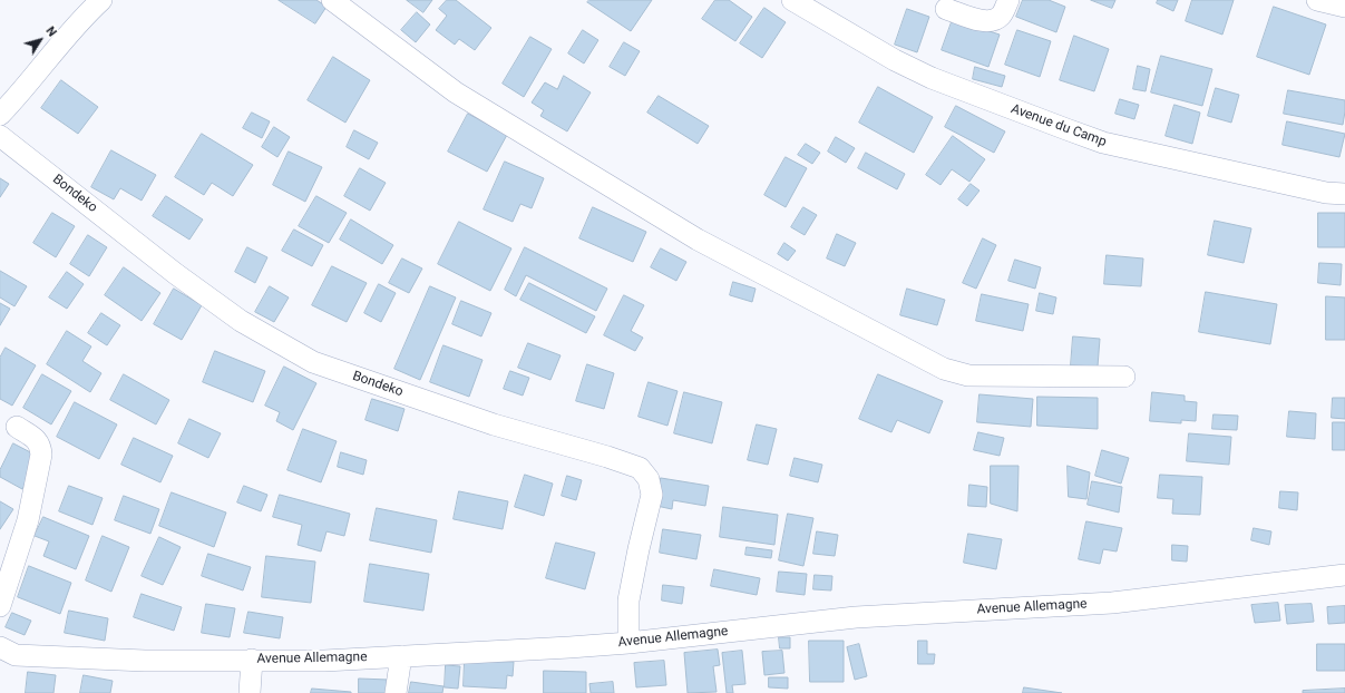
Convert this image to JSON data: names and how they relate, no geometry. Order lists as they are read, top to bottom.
{
  "streets": {
    "street": ["Avenue du Camp", "Bondeko", "Avenue Allemagne"]
  },
  "crossings": [
    ["Bondeko", "Avenue Allemagne"]
  ],
  "north": "top right"
}
